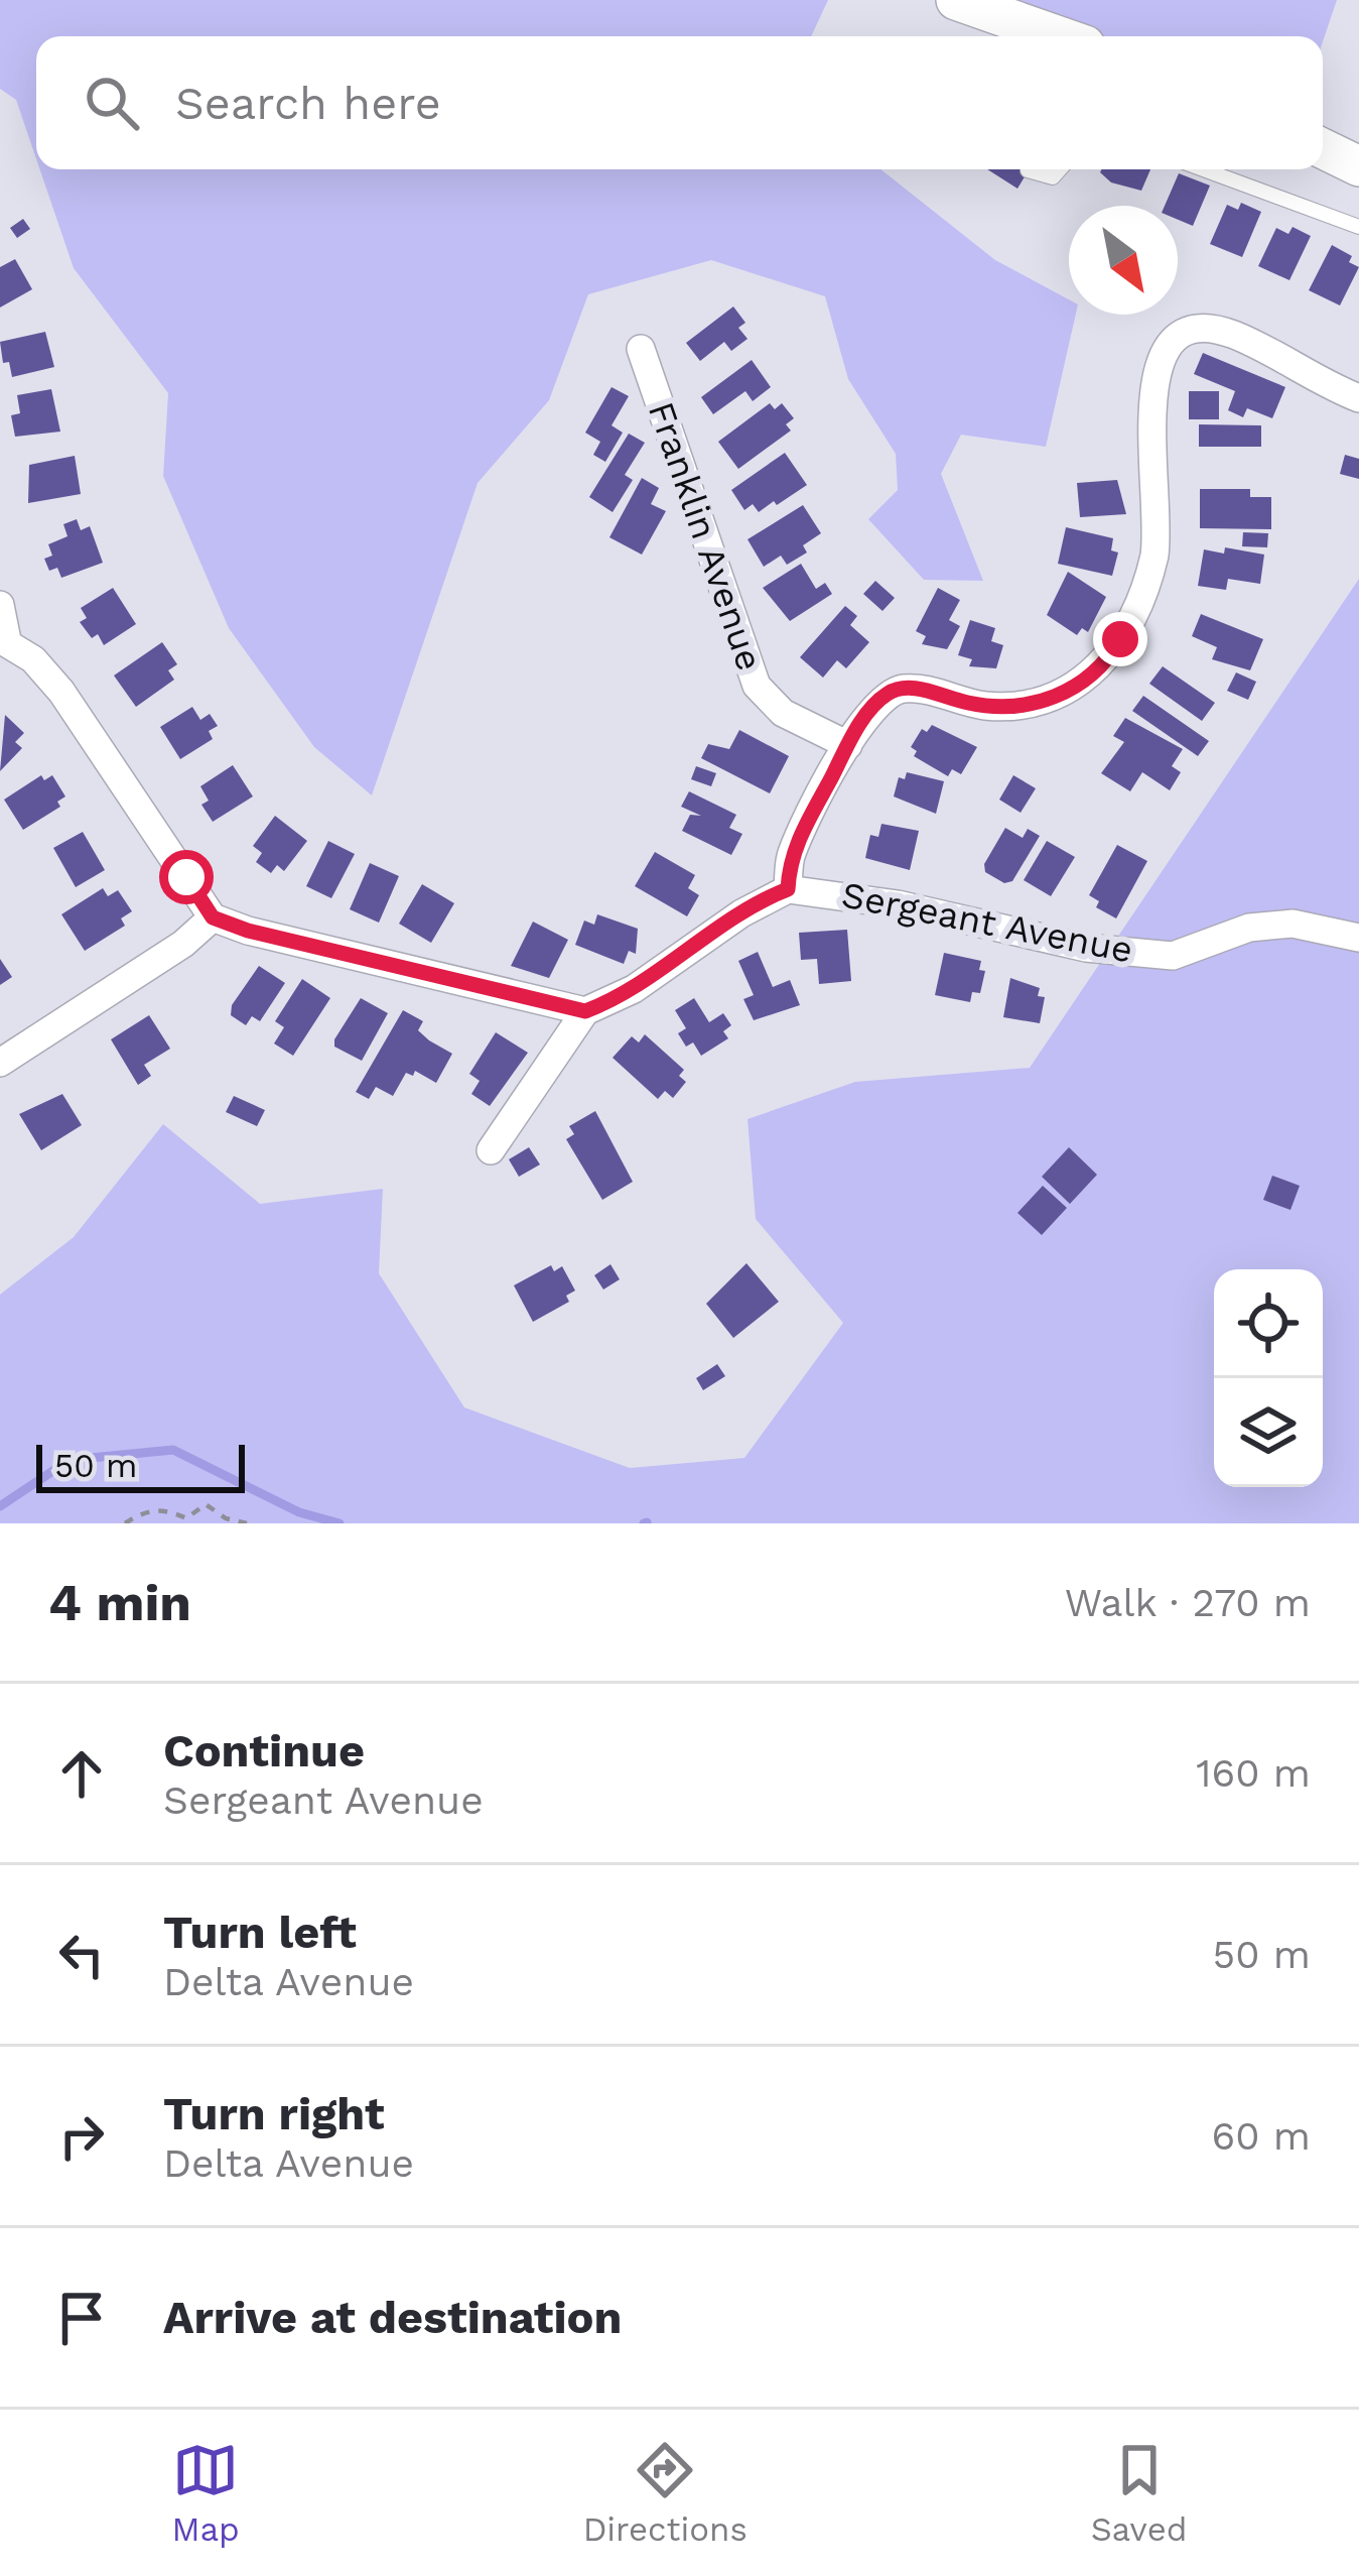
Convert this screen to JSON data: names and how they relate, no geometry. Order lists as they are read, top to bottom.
{
  "streets": {
    "street": ["Franklin Avenue", "Sergeant Avenue"]
  },
  "scale_bar": "50 m",
  "north": "bottom right",
  "page": {
    "search": "Search here",
    "scale": "50 m",
    "heading": ["4 min", "Walk · 270 m"],
    "list": [
      ["Continue", "Sergeant Avenue", "160 m"],
      ["Turn left", "Delta Avenue", "50 m"],
      ["Turn right", "Delta Avenue", "60 m"],
      "Arrive at destination"
    ],
    "nav": ["Map", "Directions", "Saved"]
  }
}
